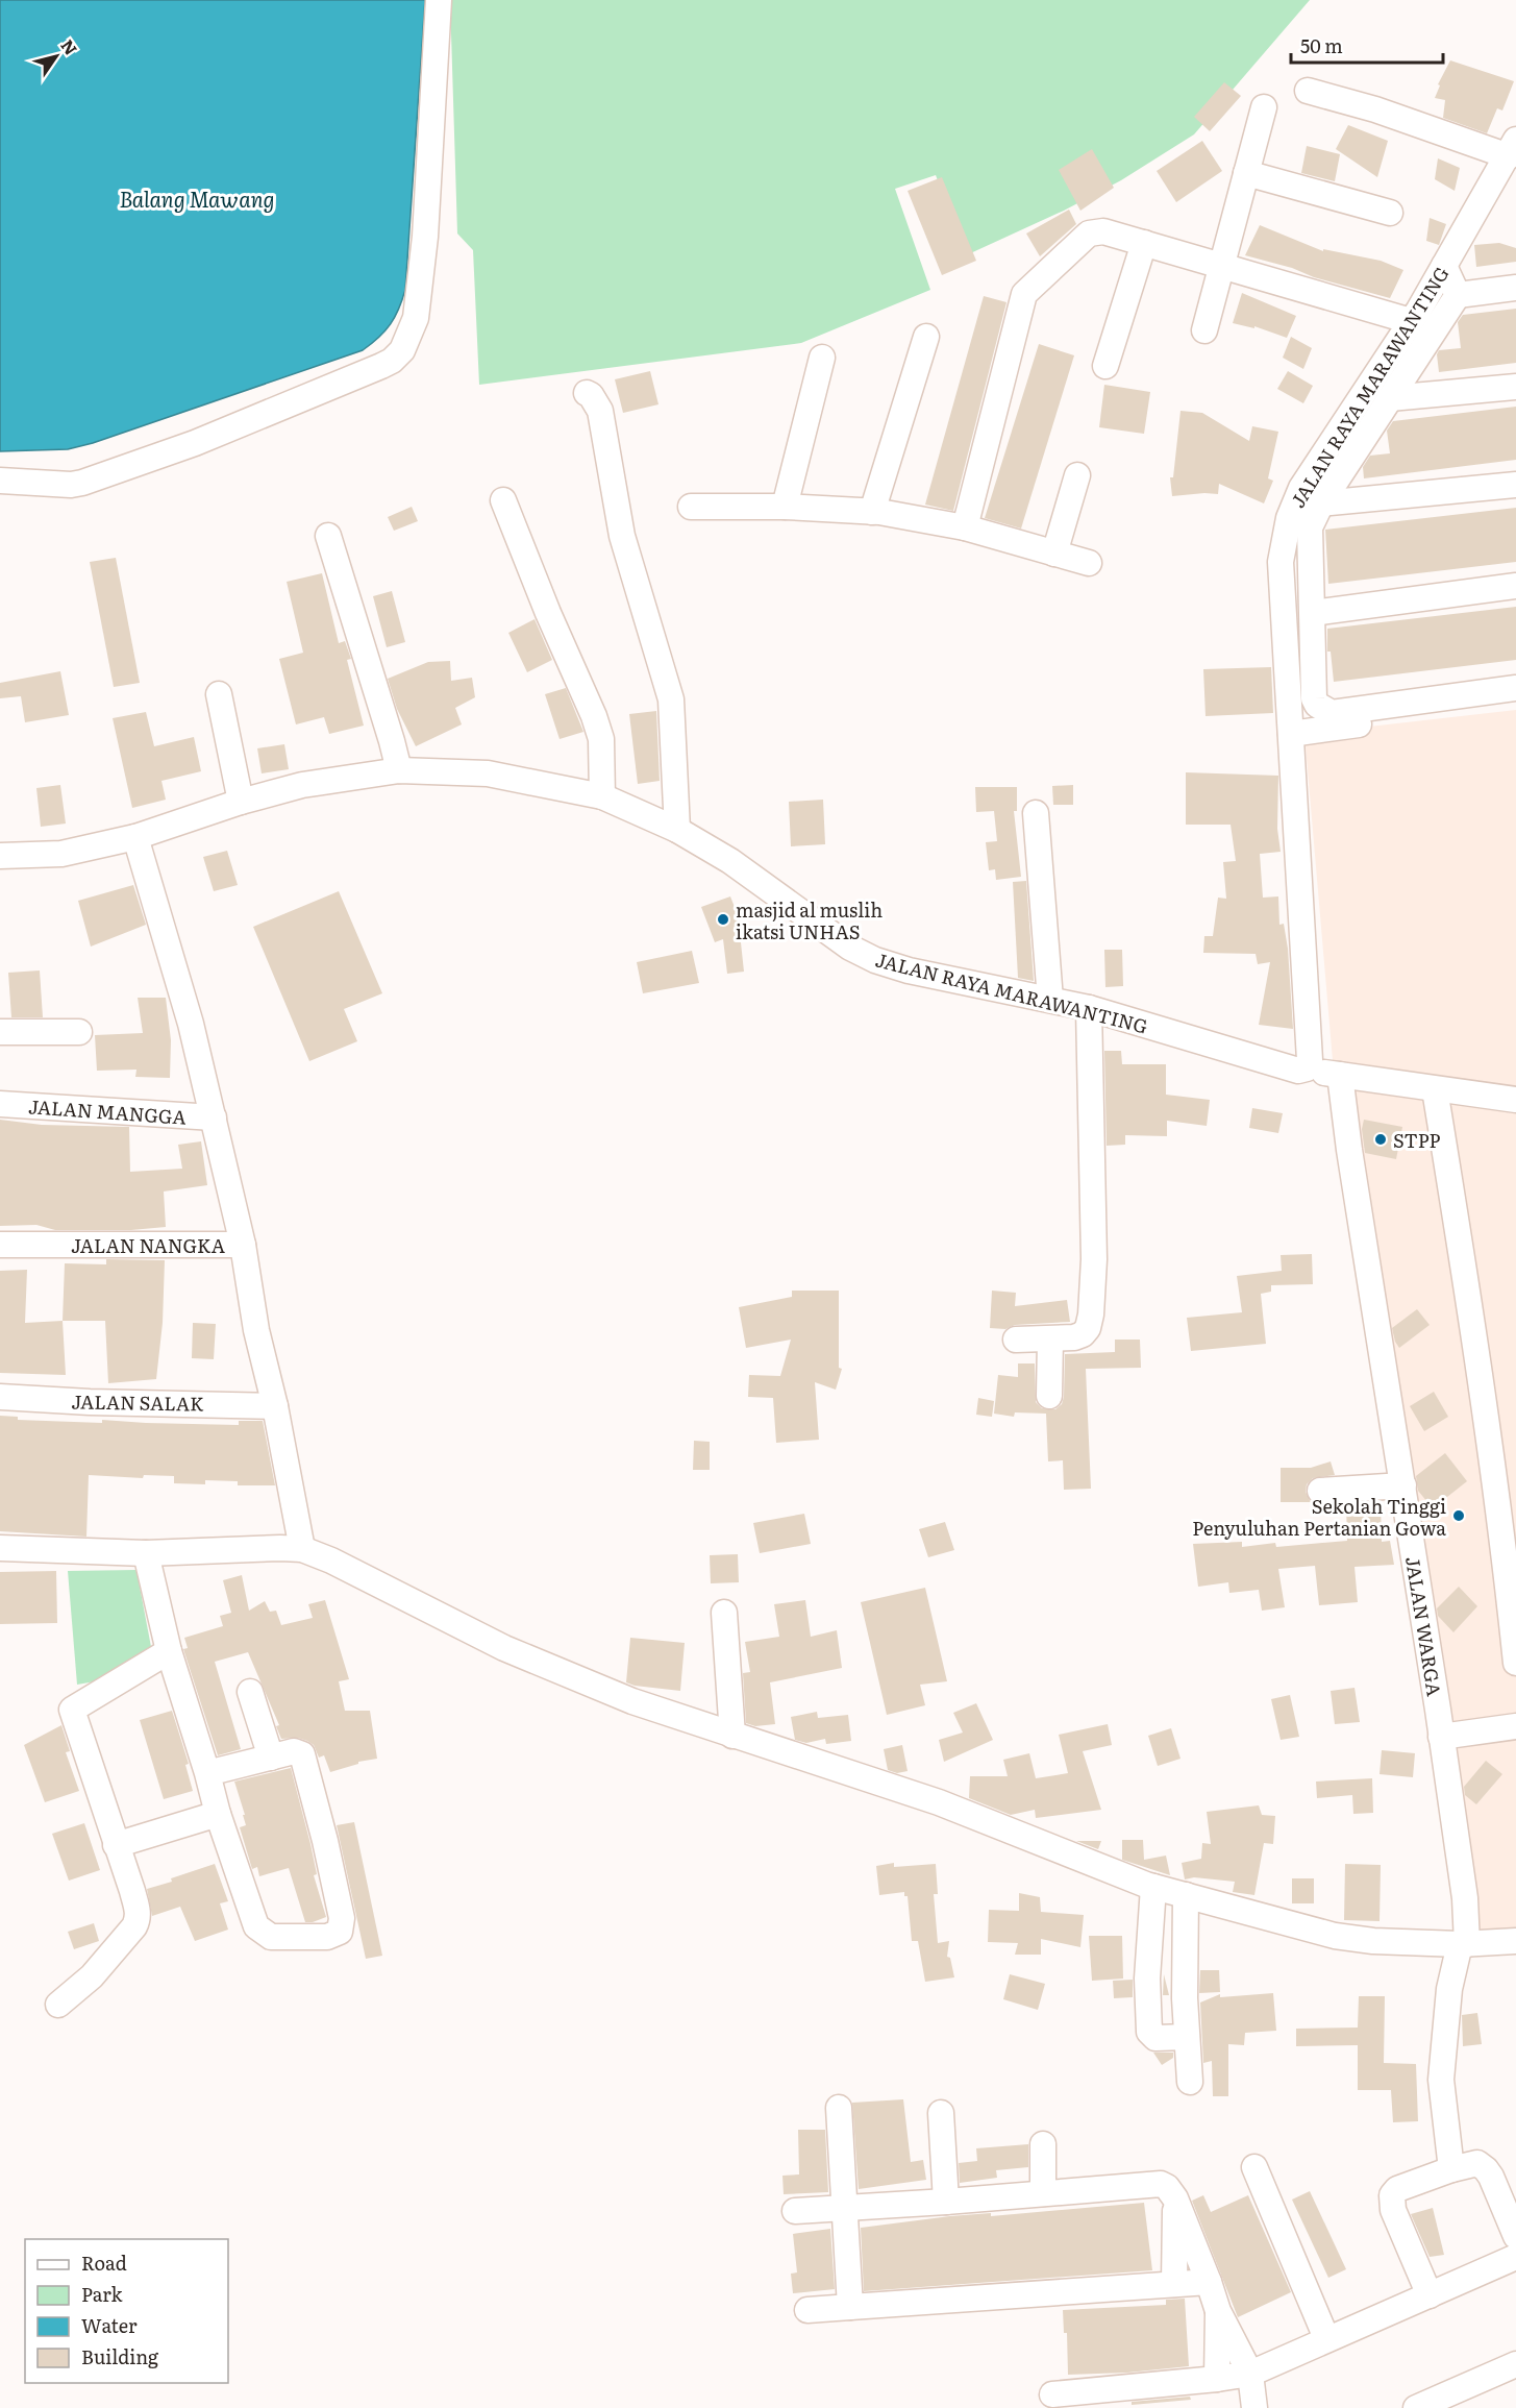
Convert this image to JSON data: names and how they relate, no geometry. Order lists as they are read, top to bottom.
{
  "streets": {
    "street": [
      "JALAN RAYA MARAWANTING",
      "JALAN MANGGA",
      "JALAN NANGKA",
      "JALAN SALAK",
      "JALAN WARGA"
    ]
  },
  "crossings": [
    ["JALAN NANGKA", "JALAN SALAK"]
  ],
  "water": ["Balang Mawang"],
  "places": ["masjid al muslih ikatsi UNHAS", "STPP", "Sekolah Tinggi Penyuluhan Pertanian Gowa"],
  "legend": [
    "Road",
    "Park",
    "Water",
    "Building"
  ],
  "scale_bar": "50 m",
  "north": "top right"
}
